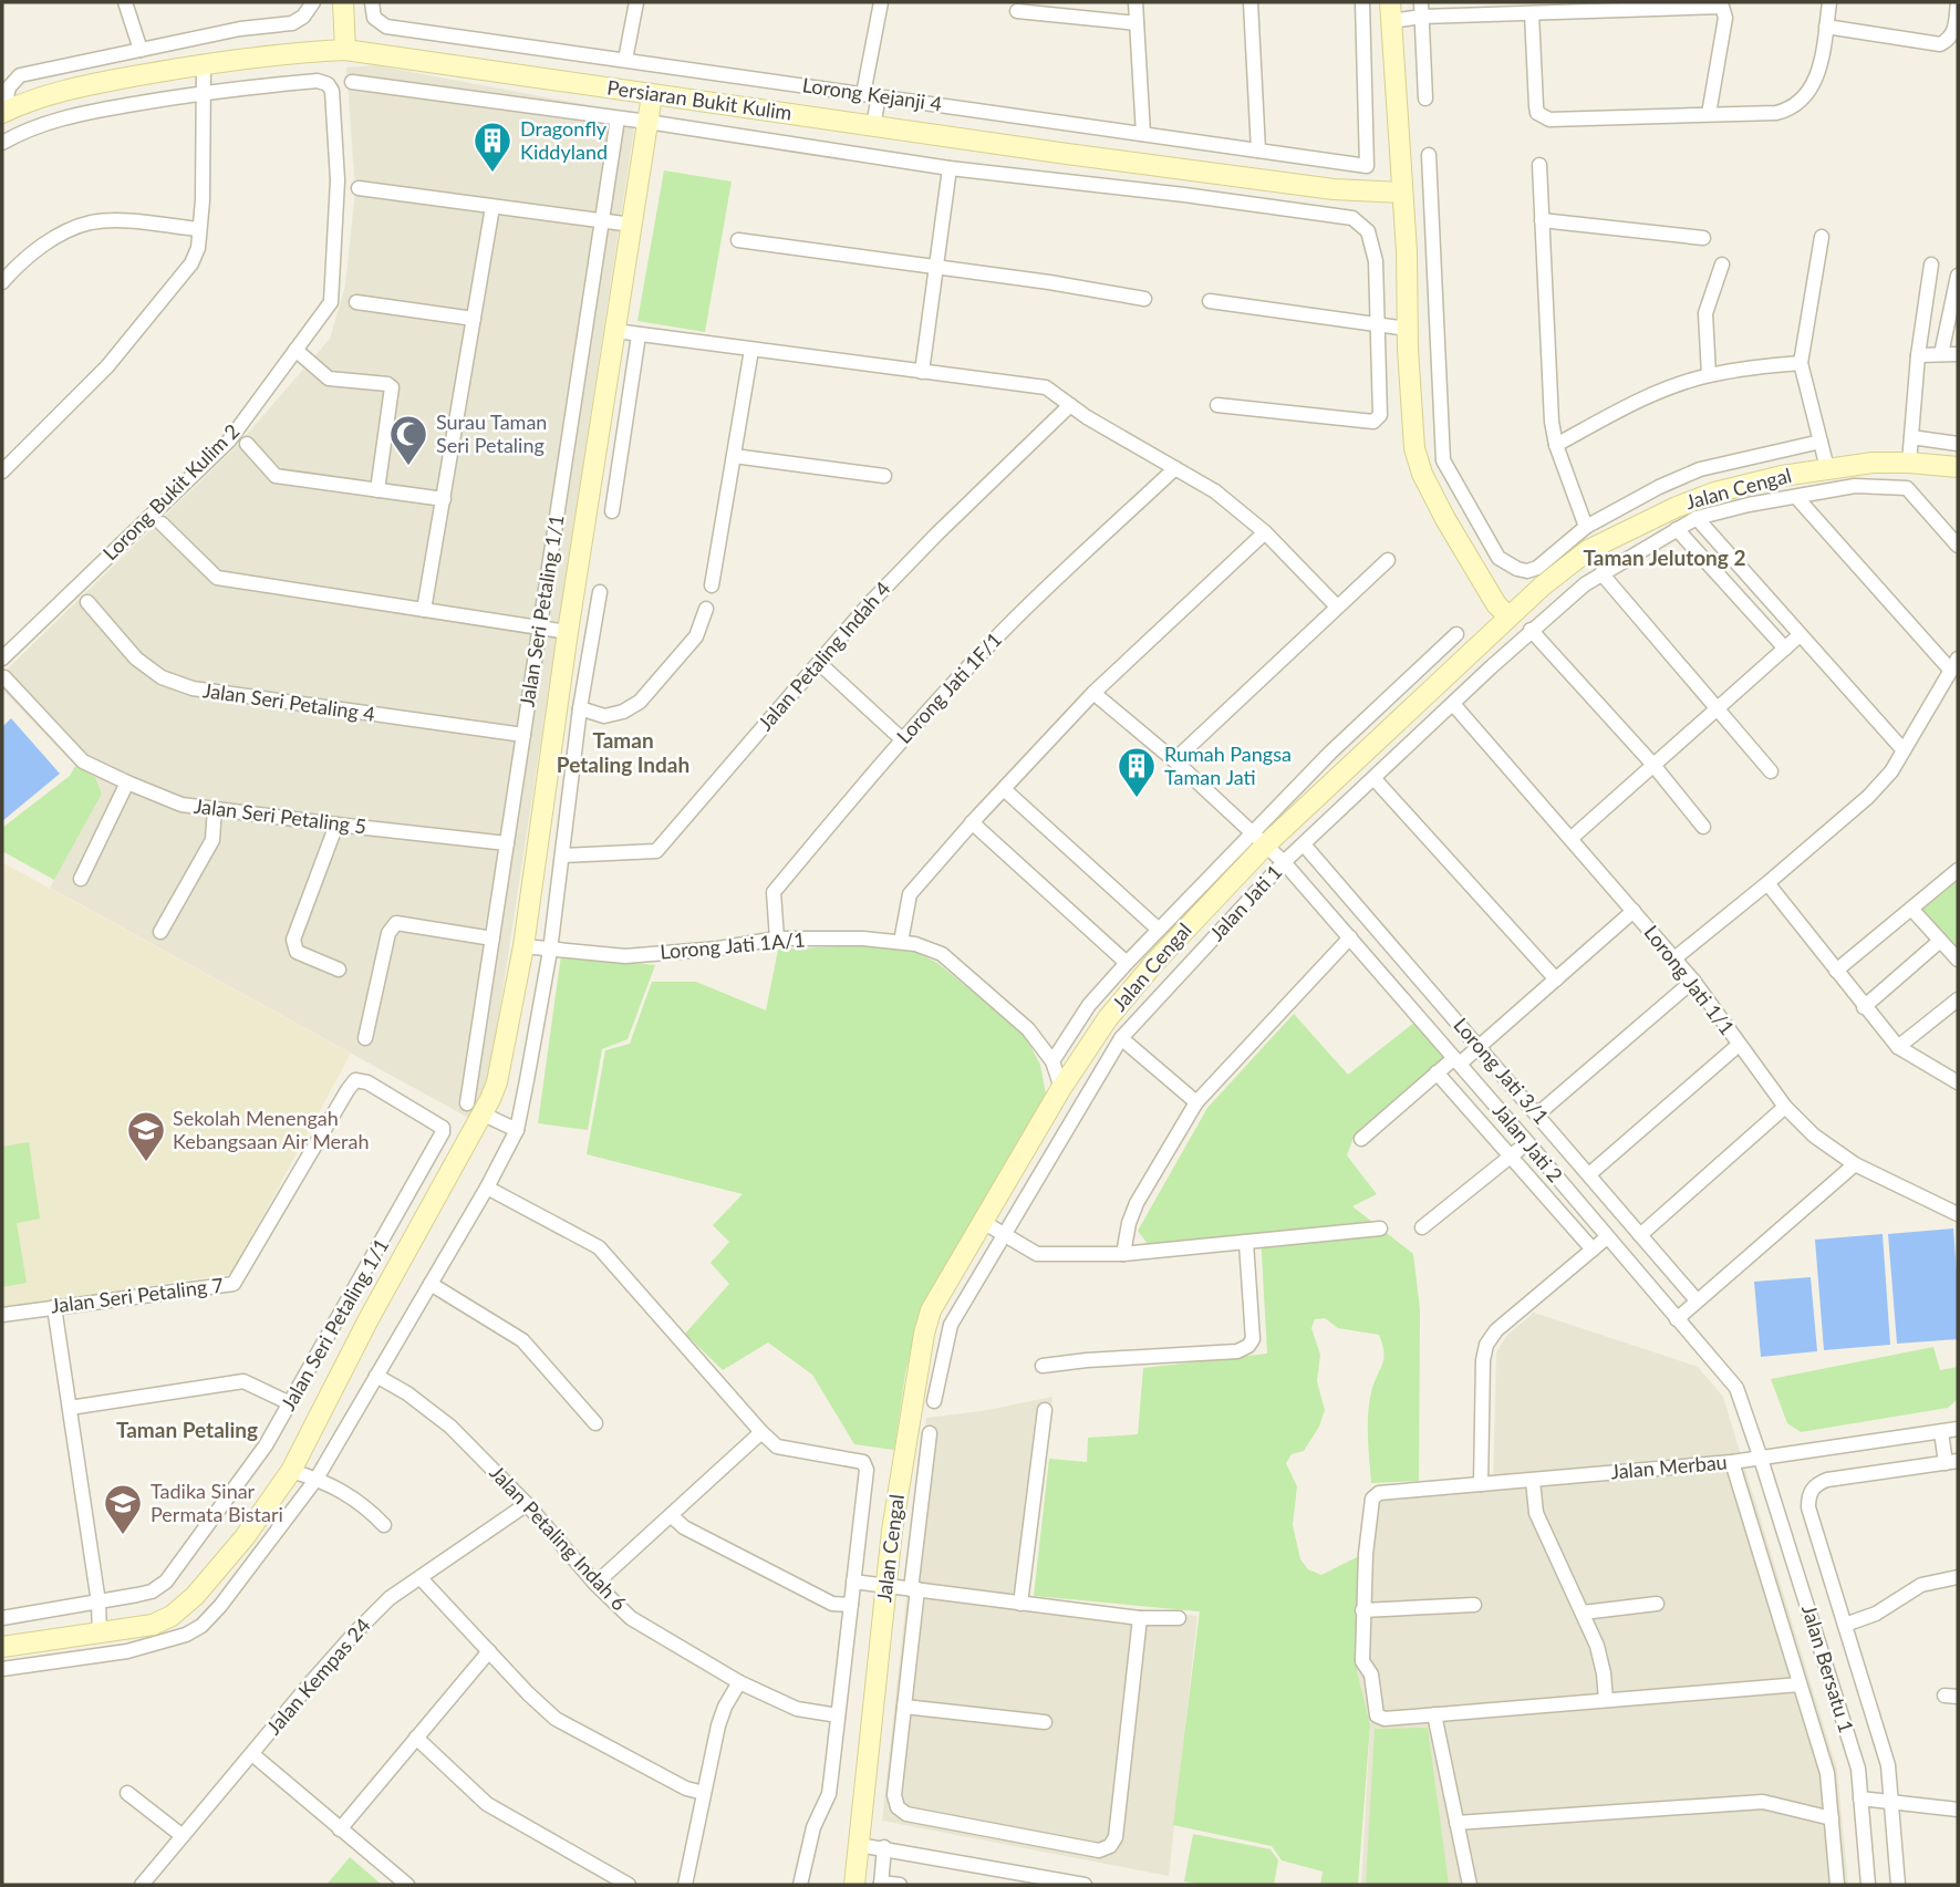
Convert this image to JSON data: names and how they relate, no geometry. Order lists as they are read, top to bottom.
{
  "streets": {
    "street": [
      "Lorong Kejanji 4",
      "Persiaran Bukit Kulim",
      "Jalan Cengal",
      "Lorong Bukit Kulim 2",
      "Jalan Seri Petaling 1/1",
      "Jalan Petaling Indah 4",
      "Lorong Jati 1F/1",
      "Jalan Seri Petaling 4",
      "Jalan Seri Petaling 5",
      "Jalan Jati 1",
      "Lorong Jati 1A/1",
      "Lorong Jati 1/1",
      "Lorong Jati 3/1",
      "Jalan Jati 2",
      "Jalan Seri Petaling 7",
      "Jalan Merbau",
      "Jalan Petaling Indah 6",
      "Jalan Bersatu 1",
      "Jalan Kempas 24"
    ]
  },
  "crossings": [
    ["Jalan Cengal", "Jalan Jati 1"],
    ["Jalan Cengal", "Lorong Jati 1A/1"],
    ["Jalan Cengal", "Jalan Jati 2"],
    ["Jalan Seri Petaling 1/1", "Jalan Seri Petaling 4"],
    ["Jalan Seri Petaling 1/1", "Jalan Seri Petaling 5"],
    ["Jalan Seri Petaling 1/1", "Jalan Seri Petaling 7"],
    ["Lorong Jati 1F/1", "Lorong Jati 1A/1"],
    ["Jalan Jati 1", "Lorong Jati 1/1"],
    ["Jalan Jati 1", "Lorong Jati 3/1"],
    ["Jalan Jati 1", "Jalan Jati 2"],
    ["Jalan Jati 2", "Jalan Merbau"],
    ["Jalan Jati 2", "Jalan Bersatu 1"],
    ["Jalan Merbau", "Jalan Bersatu 1"],
    ["Jalan Petaling Indah 6", "Jalan Kempas 24"]
  ],
  "districts": ["Taman Jelutong 2", "Taman Petaling Indah", "Taman Petaling"],
  "places": {
    "building": ["Dragonfly Kiddyland", "Rumah Pangsa Taman Jati"],
    "mosque": ["Surau Taman Seri Petaling"],
    "school or university": ["Sekolah Menengah Kebangsaan Air Merah", "Tadika Sinar Permata Bistari"]
  }
}
